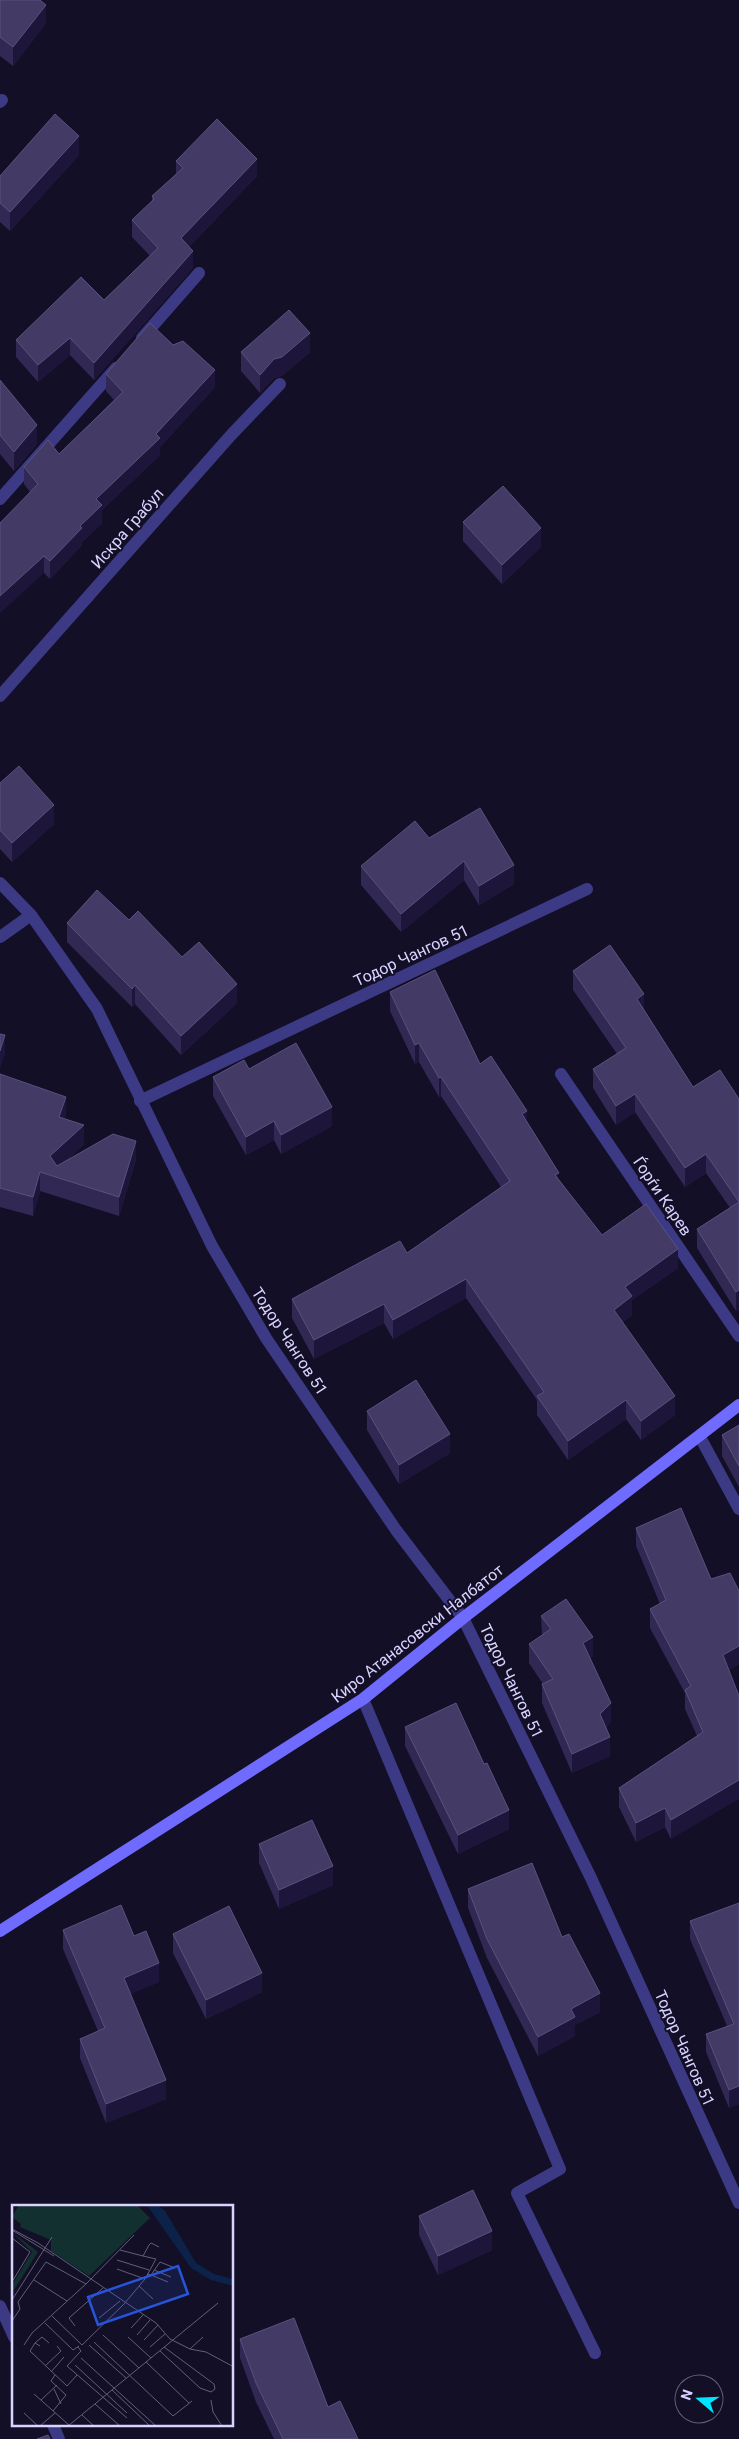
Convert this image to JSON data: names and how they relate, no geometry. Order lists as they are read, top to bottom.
{
  "streets": {
    "street": [
      "Искра Грабул",
      "Тодор Чангов 51",
      "Ѓорѓи Карев",
      "Киро Атанасовски Налбатот"
    ]
  },
  "crossings": [
    ["Тодор Чангов 51", "Киро Атанасовски Налбатот"]
  ],
  "north": "left"
}
